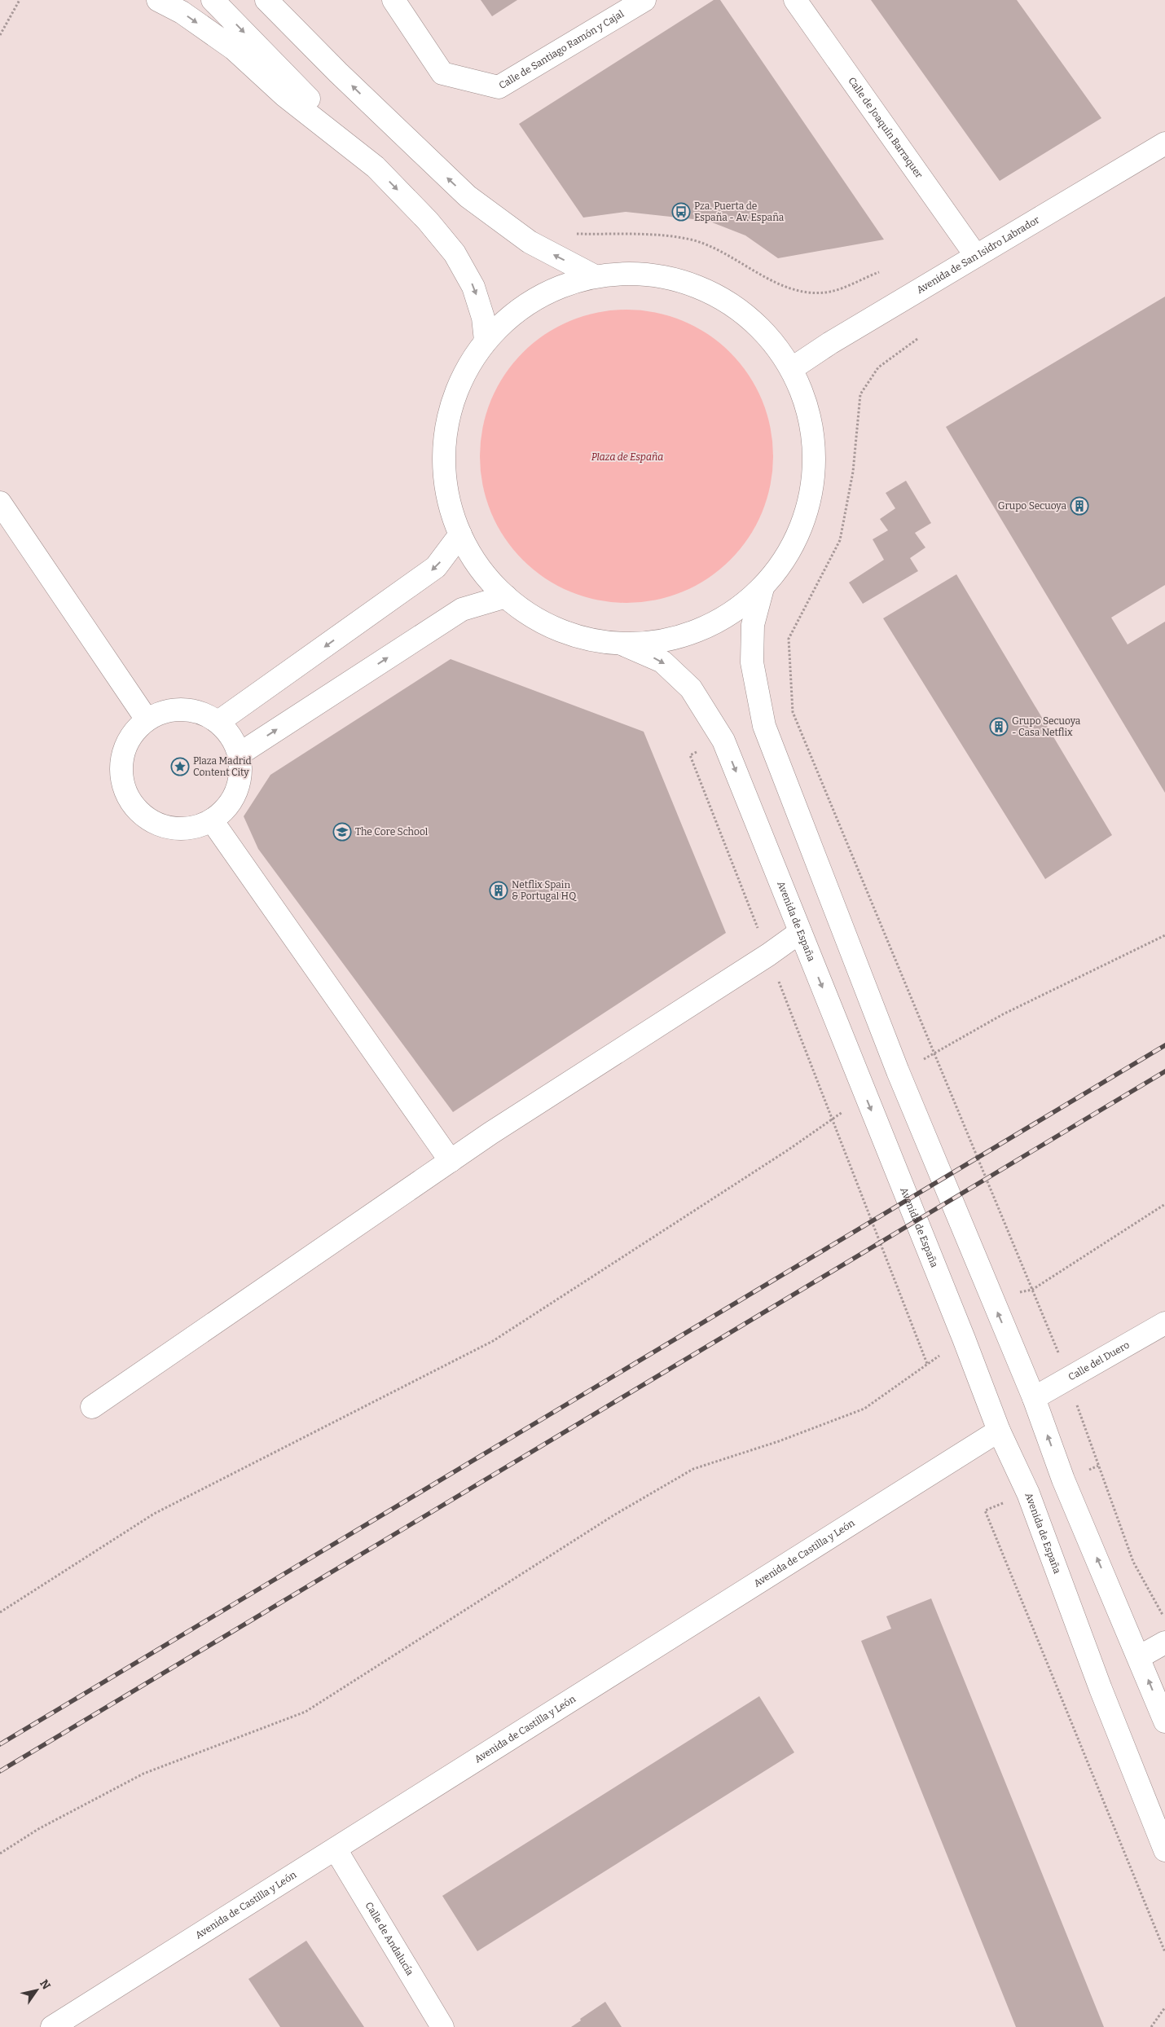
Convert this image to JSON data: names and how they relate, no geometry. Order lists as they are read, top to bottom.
{
  "streets": {
    "main road": [
      "Calle de Santiago Ramón y Cajal",
      "Calle de Joaquín Barraquer",
      "Avenida de San Isidro Labrador",
      "Avenida de España",
      "Calle del Duero",
      "Avenida de Castilla y León",
      "Calle de Andalucía"
    ]
  },
  "crossings": [
    ["Calle de Joaquín Barraquer", "Avenida de San Isidro Labrador"],
    ["Avenida de España", "Avenida de Castilla y León"],
    ["Avenida de Castilla y León", "Calle de Andalucía"]
  ],
  "parks": ["Plaza de España"],
  "places": {
    "bus stop": ["Pza. Puerta de España - Av. España"],
    "building": ["Grupo Secuoya", "Grupo Secuoya - Casa Netflix", "Netflix Spain & Portugal HQ"],
    "place": ["Plaza Madrid Content City"],
    "school or university": ["The Core School"]
  },
  "north": "top right"
}
